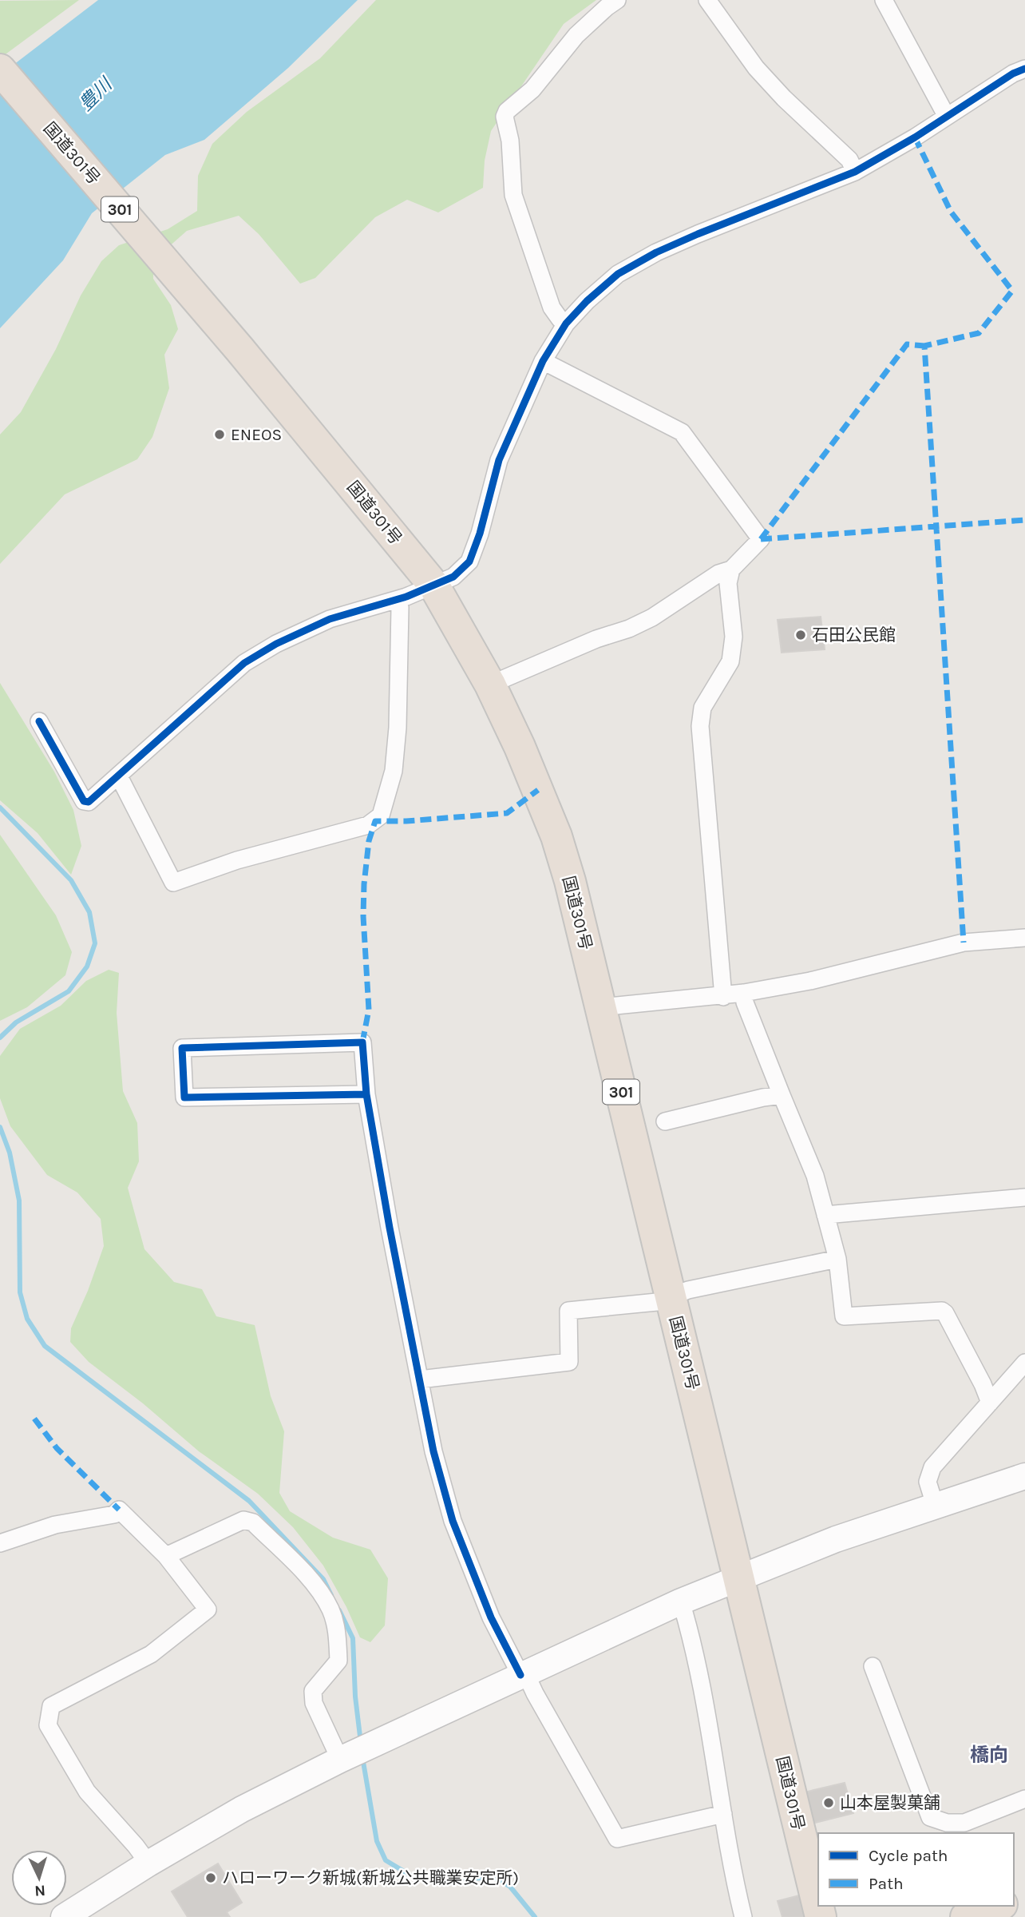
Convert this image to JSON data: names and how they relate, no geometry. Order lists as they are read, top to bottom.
{
  "streets": {
    "highway": ["国道301号", "301"]
  },
  "districts": ["橋向"],
  "water": ["豊川"],
  "places": [
    "ENEOS",
    "石田公民館",
    "山本屋製菓舗",
    "ハローワーク新城(新城公共職業安定所)"
  ],
  "legend": ["Cycle path", "Path"],
  "north": "bottom"
}
